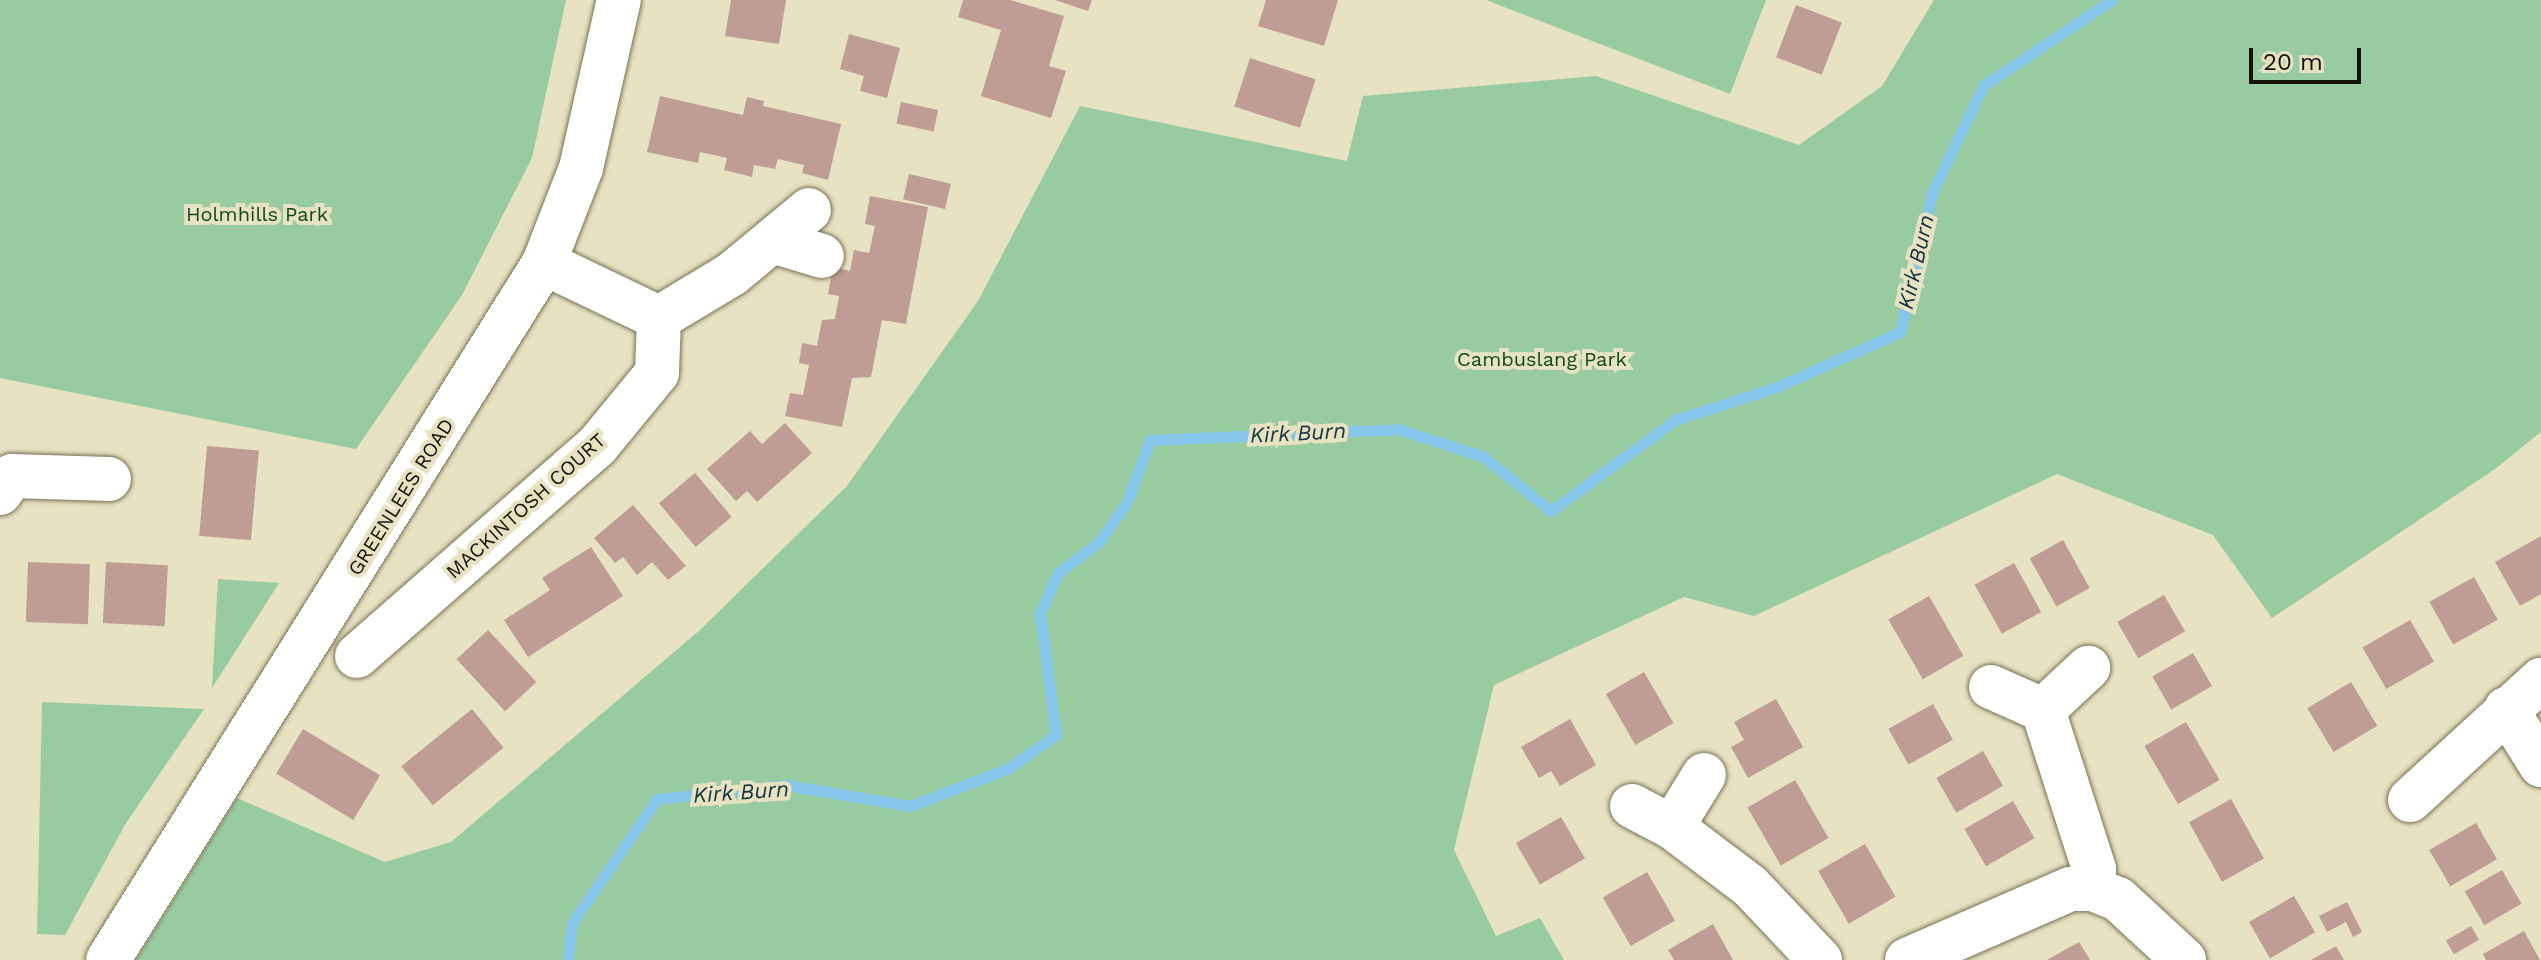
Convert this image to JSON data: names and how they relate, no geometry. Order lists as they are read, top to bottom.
{
  "streets": {
    "street": ["GREENLEES ROAD", "MACKINTOSH COURT"]
  },
  "water": ["Kirk Burn"],
  "parks": ["Holmhills Park", "Cambuslang Park"],
  "scale_bar": "20 m"
}
